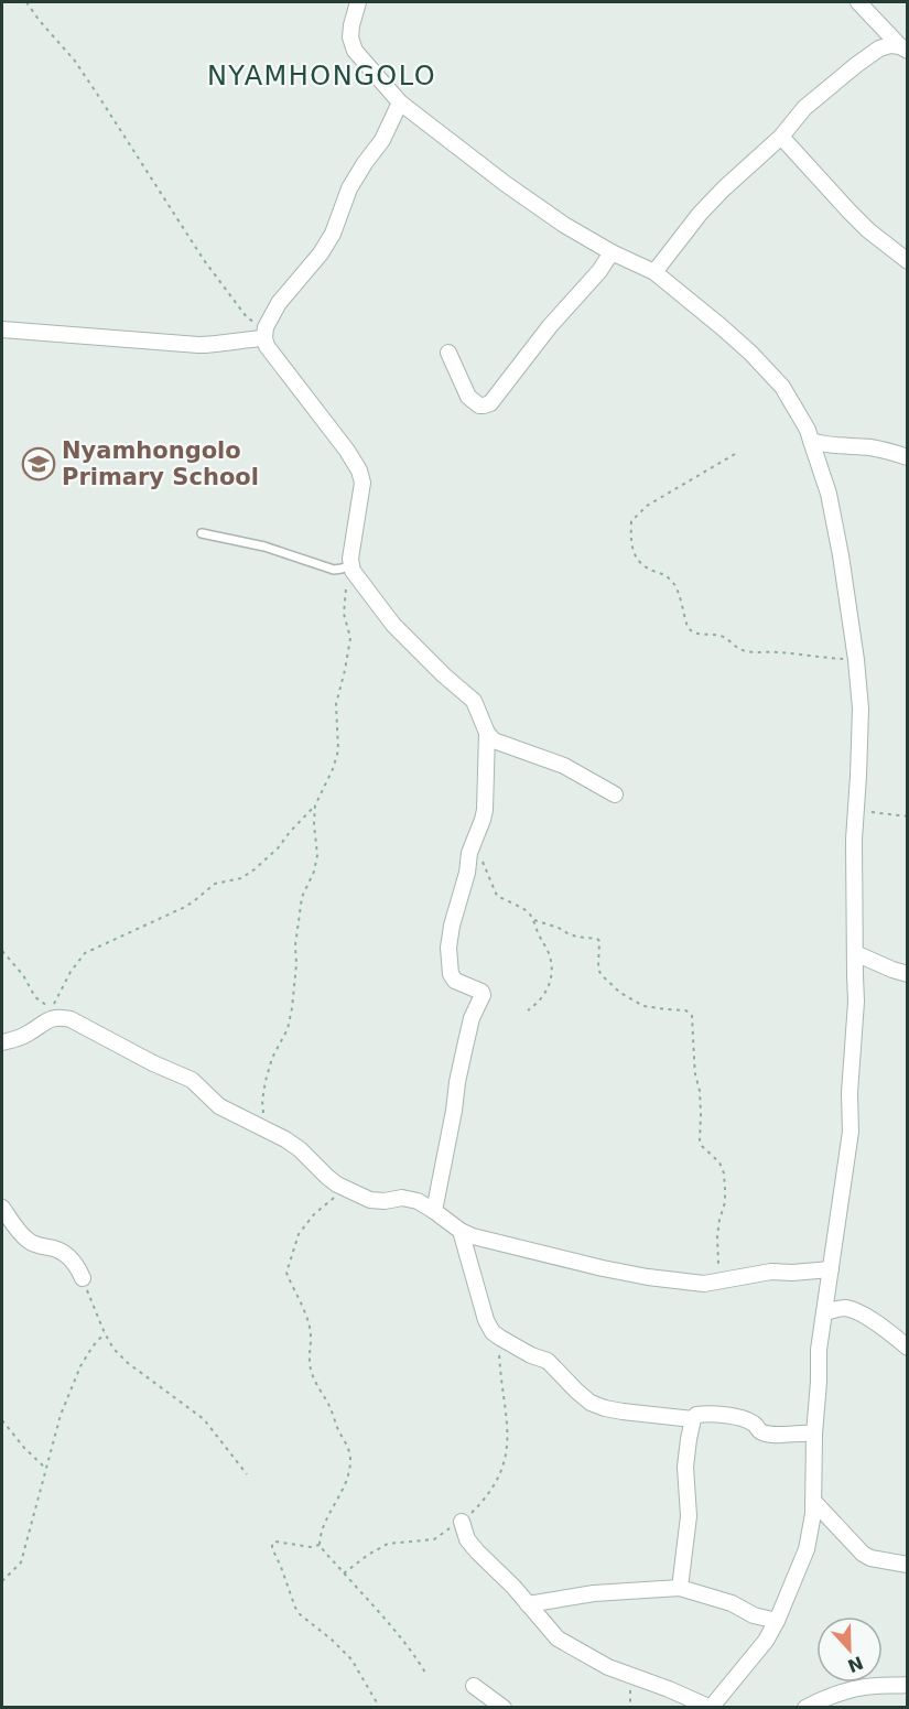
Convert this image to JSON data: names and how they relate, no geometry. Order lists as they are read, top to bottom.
{
  "districts": ["NYAMHONGOLO"],
  "places": {
    "school or university": ["Nyamhongolo Primary School"]
  },
  "north": "bottom"
}
